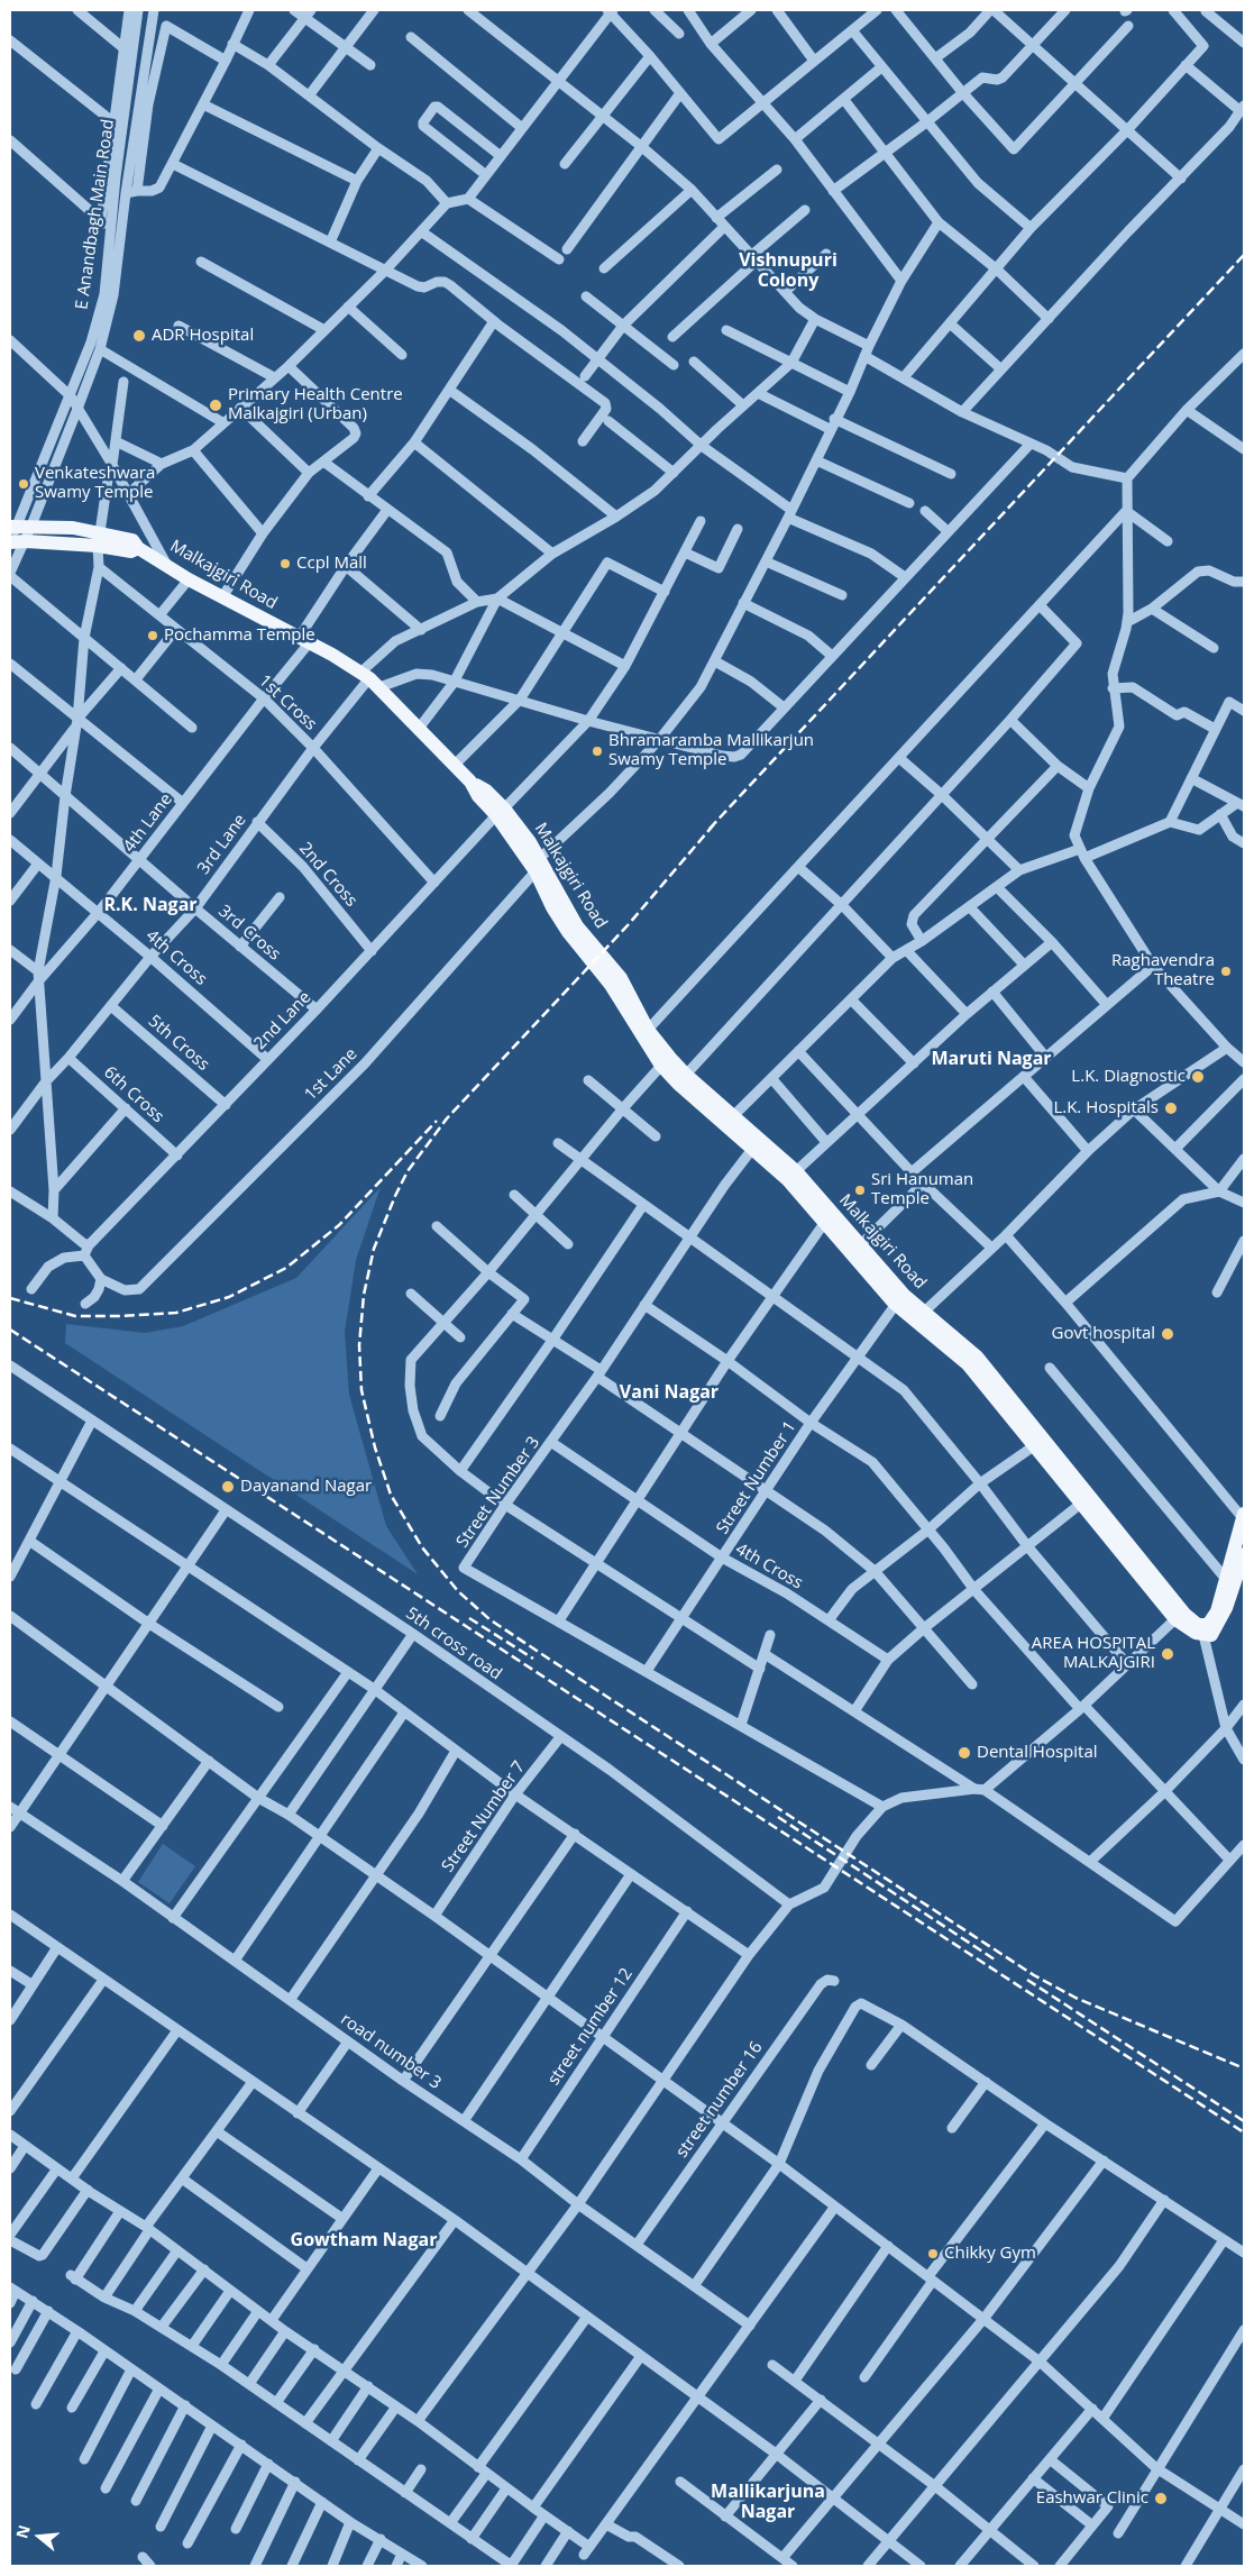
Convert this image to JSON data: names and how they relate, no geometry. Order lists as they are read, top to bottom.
{
  "streets": {
    "main road": ["Malkajgiri Road"],
    "street": [
      "E Anandbagh Main Road",
      "1st Cross",
      "4th Lane",
      "3rd Lane",
      "2nd Cross",
      "3rd Cross",
      "4th Cross",
      "2nd Lane",
      "5th Cross",
      "1st Lane",
      "6th Cross",
      "Street Number 1",
      "Street Number 3",
      "5th cross road",
      "Street Number 7",
      "street number 12",
      "road number 3",
      "street number 16"
    ]
  },
  "crossings": [
    ["E Anandbagh Main Road", "Malkajgiri Road"],
    ["Malkajgiri Road", "4th Lane"],
    ["Malkajgiri Road", "3rd Lane"],
    ["Malkajgiri Road", "2nd Lane"],
    ["Malkajgiri Road", "1st Lane"],
    ["Malkajgiri Road", "Street Number 1"],
    ["Malkajgiri Road", "Street Number 3"],
    ["1st Cross", "4th Lane"],
    ["1st Cross", "3rd Lane"],
    ["1st Cross", "2nd Lane"],
    ["4th Lane", "3rd Cross"],
    ["4th Lane", "4th Cross"],
    ["3rd Lane", "2nd Cross"],
    ["3rd Lane", "3rd Cross"],
    ["3rd Lane", "4th Cross"],
    ["3rd Lane", "5th Cross"],
    ["3rd Lane", "6th Cross"],
    ["2nd Cross", "2nd Lane"],
    ["3rd Cross", "2nd Lane"],
    ["4th Cross", "2nd Lane"],
    ["4th Cross", "Street Number 1"],
    ["4th Cross", "Street Number 3"],
    ["2nd Lane", "5th Cross"],
    ["2nd Lane", "6th Cross"],
    ["Street Number 1", "Street Number 3"],
    ["5th cross road", "Street Number 7"],
    ["street number 12", "road number 3"],
    ["road number 3", "street number 16"]
  ],
  "districts": [
    "Vishnupuri Colony",
    "R.K. Nagar",
    "Maruti Nagar",
    "Vani Nagar",
    "Gowtham Nagar",
    "Mallikarjuna Nagar"
  ],
  "places": [
    "ADR Hospital",
    "Primary Health Centre Malkajgiri (Urban)",
    "Venkateshwara Swamy Temple",
    "Ccpl Mall",
    "Pochamma Temple",
    "Bhramaramba Mallikarjun Swamy Temple",
    "Raghavendra Theatre",
    "L.K. Diagnostic",
    "L.K. Hospitals",
    "Sri Hanuman Temple",
    "Govt hospital",
    "Dayanand Nagar",
    "AREA HOSPITAL MALKAJGIRI",
    "Dental Hospital",
    "Chikky Gym",
    "Eashwar Clinic"
  ],
  "north": "left"
}
